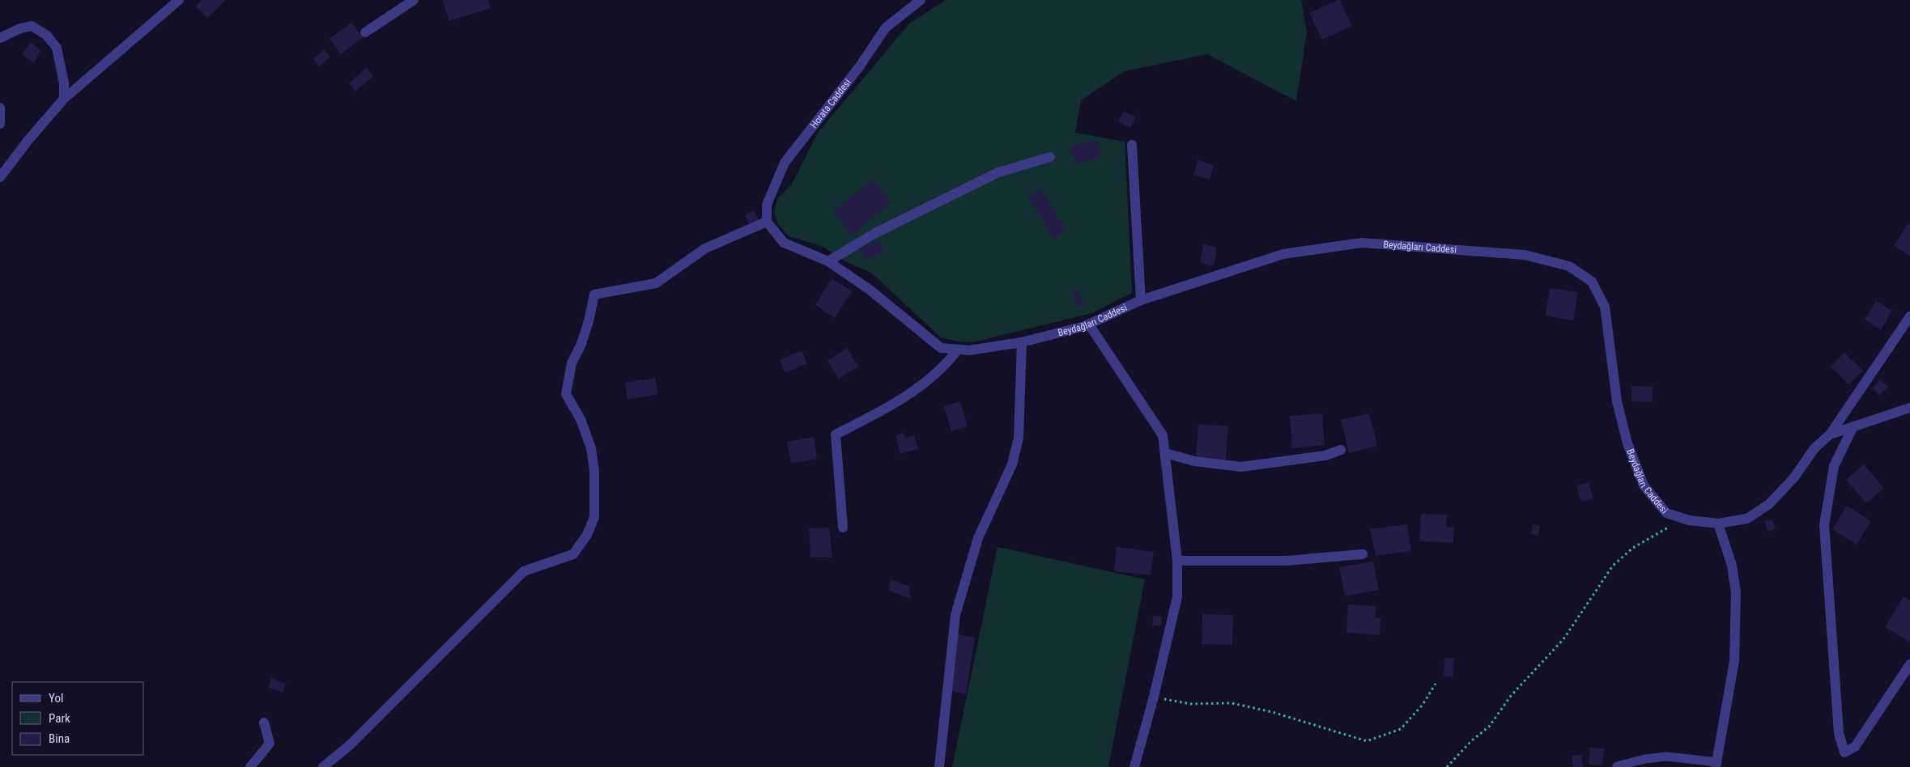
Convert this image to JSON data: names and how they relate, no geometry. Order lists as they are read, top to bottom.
{
  "streets": {
    "street": ["Horata Caddesi", "Beydağları Caddesi"]
  },
  "crossings": [
    ["Horata Caddesi", "Beydağları Caddesi"]
  ],
  "legend": ["Yol", "Park", "Bina"]
}
